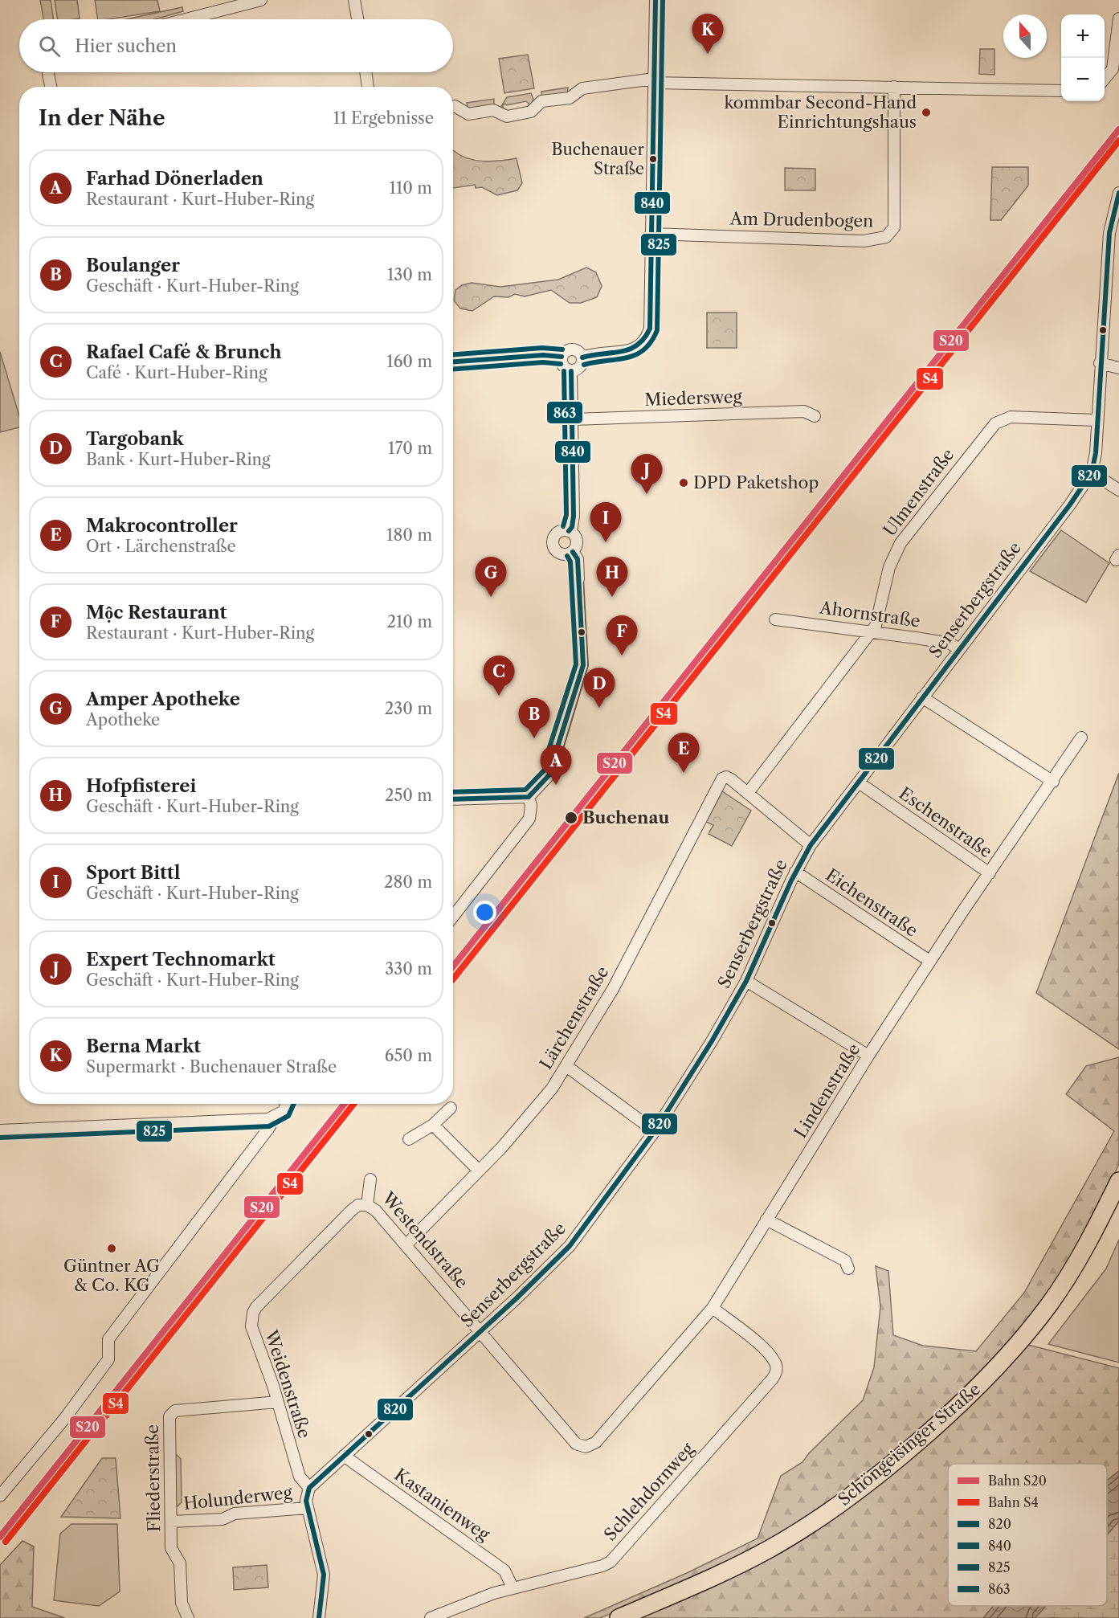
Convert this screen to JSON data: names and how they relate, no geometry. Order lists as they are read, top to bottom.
{
  "streets": {
    "main road": ["Schöngeisinger Straße"],
    "street": [
      "Am Drudenbogen",
      "Miedersweg",
      "Ulmenstraße",
      "Senserbergstraße",
      "Ahornstraße",
      "Eschenstraße",
      "Eichenstraße",
      "Lärchenstraße",
      "Lindenstraße",
      "Westendstraße",
      "Weidenstraße",
      "Fliederstraße",
      "Schlehdornweg",
      "Holunderweg",
      "Kastanienweg"
    ]
  },
  "crossings": [
    ["Ulmenstraße", "Senserbergstraße"],
    ["Ulmenstraße", "Ahornstraße"],
    ["Ulmenstraße", "Lärchenstraße"],
    ["Senserbergstraße", "Ahornstraße"],
    ["Senserbergstraße", "Eschenstraße"],
    ["Senserbergstraße", "Eichenstraße"],
    ["Senserbergstraße", "Westendstraße"],
    ["Senserbergstraße", "Weidenstraße"],
    ["Senserbergstraße", "Kastanienweg"],
    ["Eschenstraße", "Lindenstraße"],
    ["Eichenstraße", "Lindenstraße"],
    ["Lärchenstraße", "Westendstraße"],
    ["Lindenstraße", "Westendstraße"],
    ["Lindenstraße", "Schlehdornweg"],
    ["Westendstraße", "Weidenstraße"],
    ["Weidenstraße", "Fliederstraße"],
    ["Fliederstraße", "Holunderweg"],
    ["Schlehdornweg", "Kastanienweg"]
  ],
  "places": [
    "kommbar Second-Hand Einrichtungshaus",
    "Buchenauer Straße",
    "DPD Paketshop",
    "Buchenau",
    "Güntner AG & Co. KG"
  ],
  "lines": [
    "transit line 840",
    "transit line 825",
    "rail line S20",
    "rail line S4",
    "transit line 820",
    "transit line 863"
  ],
  "legend": [
    "Bahn S20",
    "Bahn S4",
    "820",
    "840",
    "825",
    "863"
  ],
  "north": "top",
  "page": {
    "pins": [
      "K",
      "J",
      "I",
      "G",
      "H",
      "F",
      "C",
      "D",
      "B",
      "E",
      "A"
    ],
    "map_buttons": ["+", "−"],
    "search": "Hier suchen",
    "heading": ["In der Nähe", "11 Ergebnisse"],
    "list": [
      {
        "mark": "A",
        "name": "Farhad Dönerladen",
        "note": "Restaurant · Kurt-Huber-Ring",
        "value": "110 m"
      },
      {
        "mark": "B",
        "name": "Boulanger",
        "note": "Geschäft · Kurt-Huber-Ring",
        "value": "130 m"
      },
      {
        "mark": "C",
        "name": "Rafael Café & Brunch",
        "note": "Café · Kurt-Huber-Ring",
        "value": "160 m"
      },
      {
        "mark": "D",
        "name": "Targobank",
        "note": "Bank · Kurt-Huber-Ring",
        "value": "170 m"
      },
      {
        "mark": "E",
        "name": "Makrocontroller",
        "note": "Ort · Lärchenstraße",
        "value": "180 m"
      },
      {
        "mark": "F",
        "name": "Mộc Restaurant",
        "note": "Restaurant · Kurt-Huber-Ring",
        "value": "210 m"
      },
      {
        "mark": "G",
        "name": "Amper Apotheke",
        "note": "Apotheke",
        "value": "230 m"
      },
      {
        "mark": "H",
        "name": "Hofpfisterei",
        "note": "Geschäft · Kurt-Huber-Ring",
        "value": "250 m"
      },
      {
        "mark": "I",
        "name": "Sport Bittl",
        "note": "Geschäft · Kurt-Huber-Ring",
        "value": "280 m"
      },
      {
        "mark": "J",
        "name": "Expert Technomarkt",
        "note": "Geschäft · Kurt-Huber-Ring",
        "value": "330 m"
      },
      {
        "mark": "K",
        "name": "Berna Markt",
        "note": "Supermarkt · Buchenauer Straße",
        "value": "650 m"
      }
    ]
  }
}
